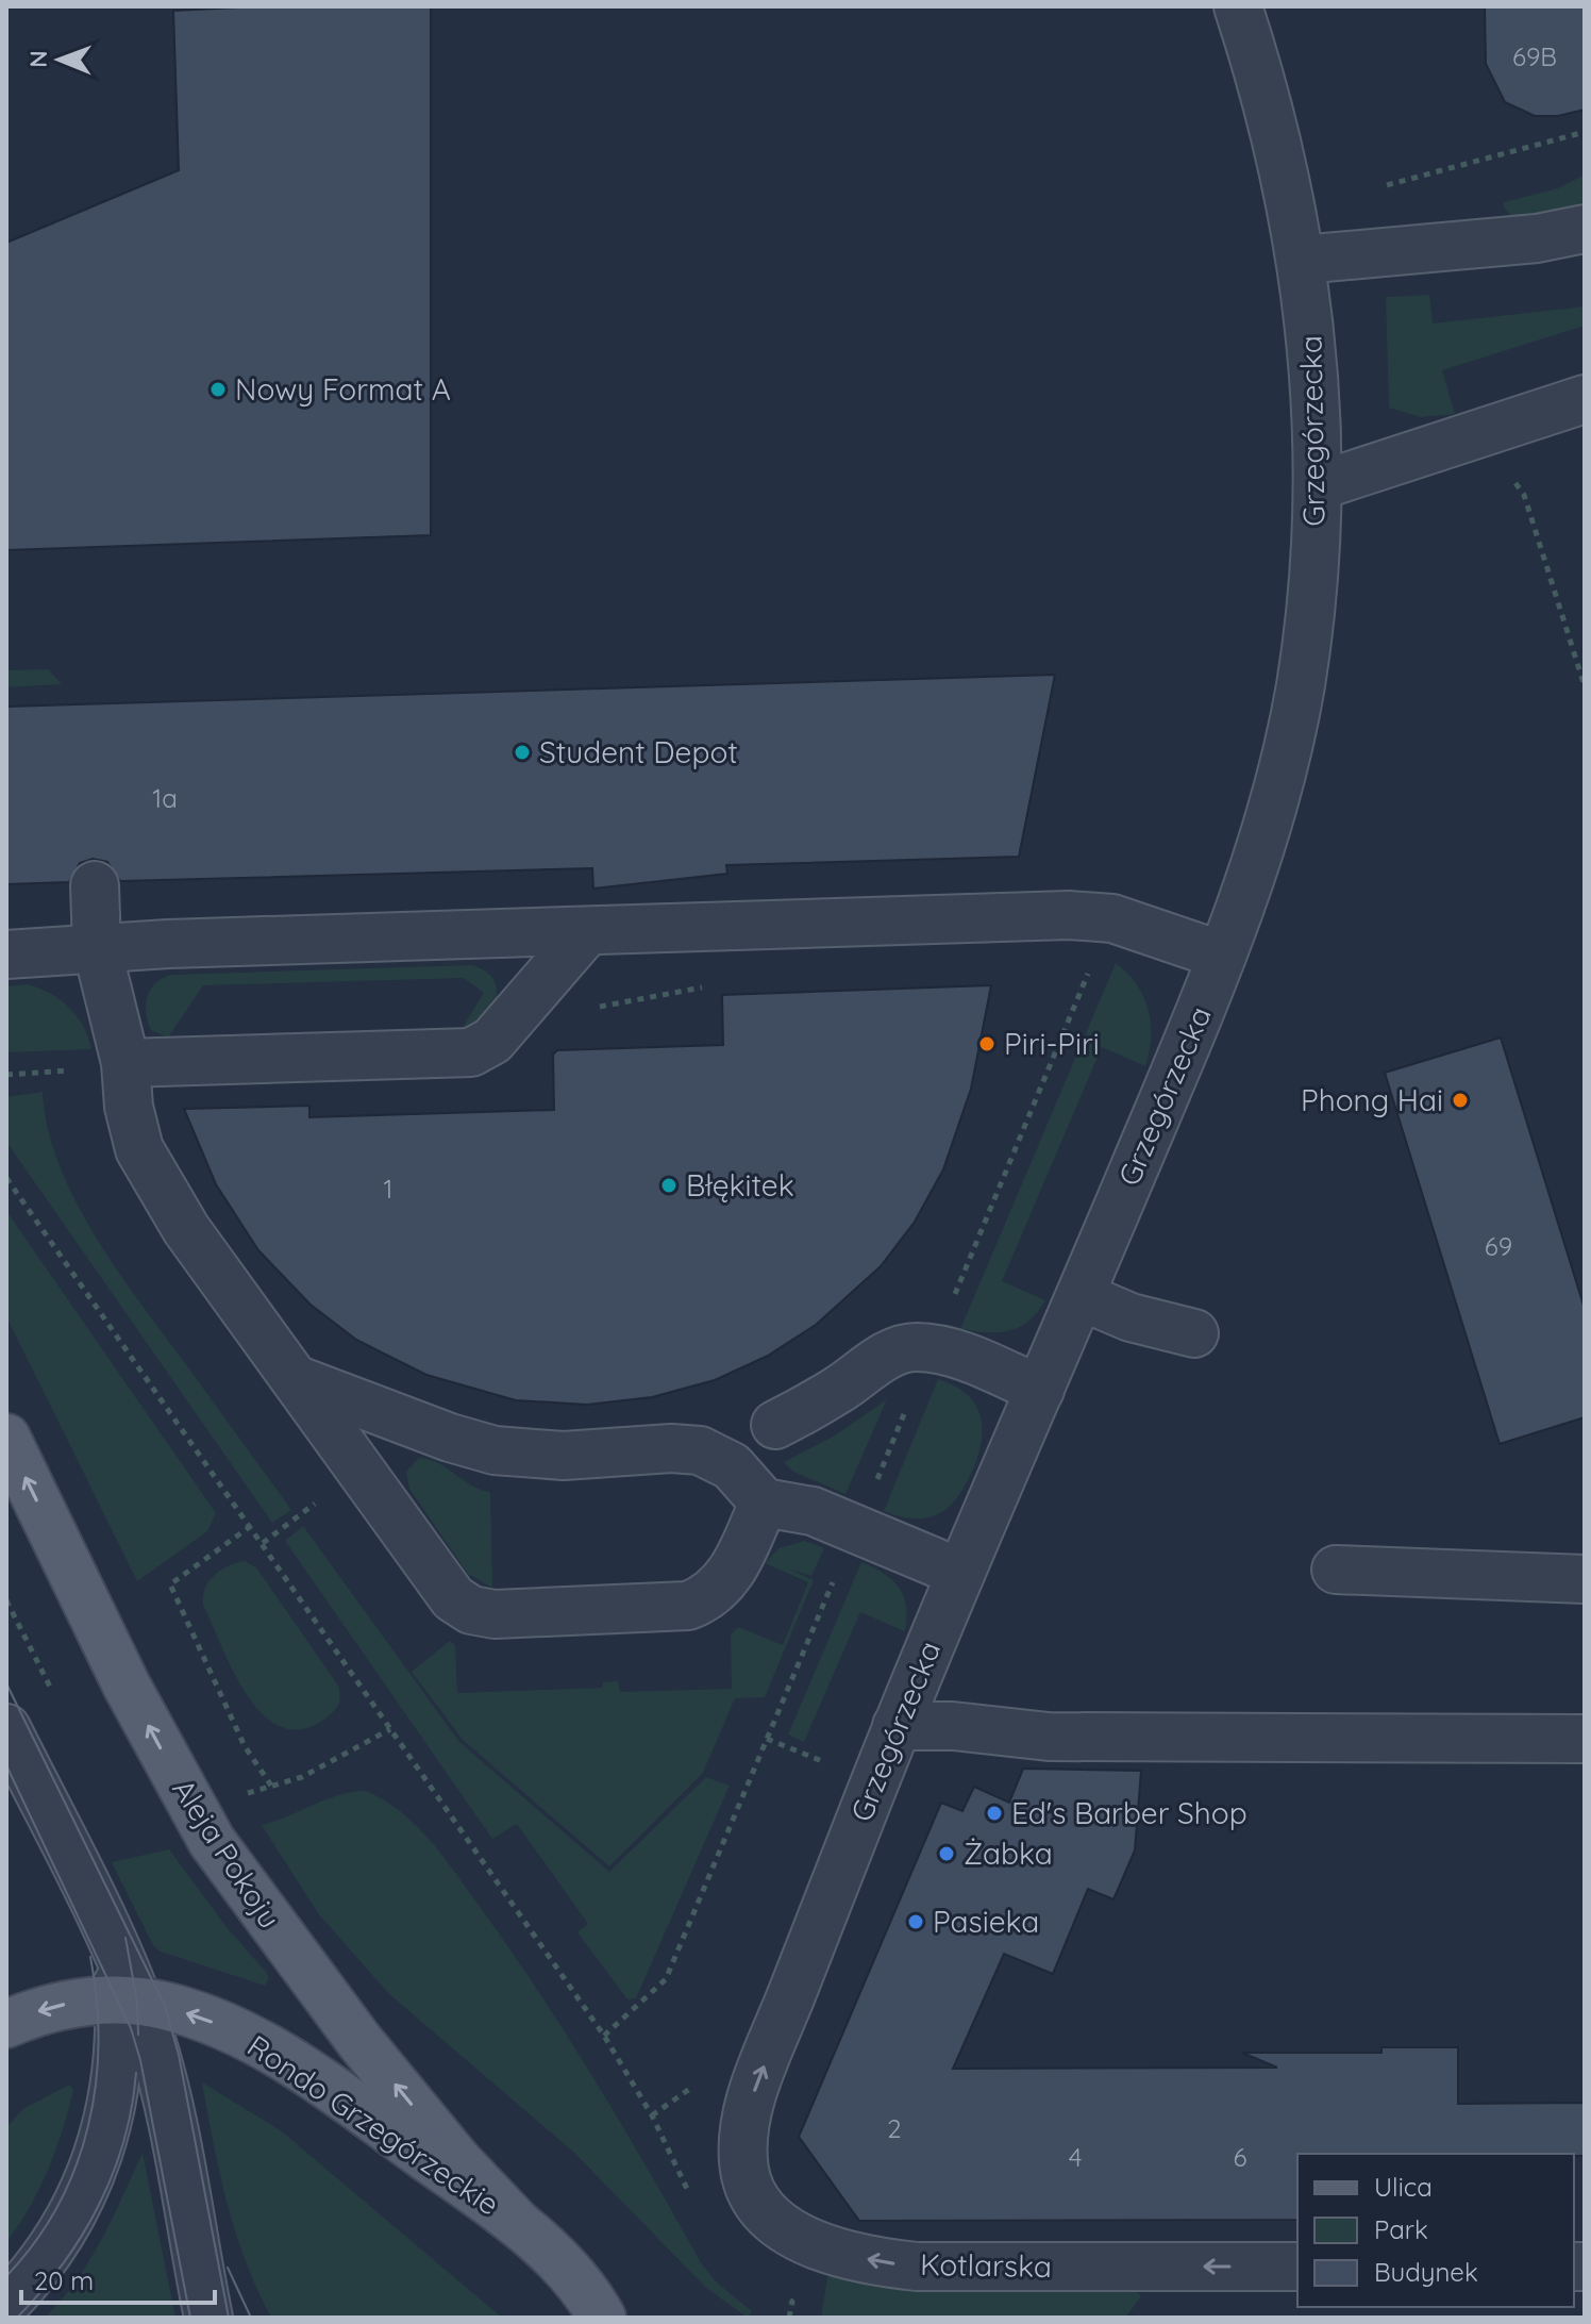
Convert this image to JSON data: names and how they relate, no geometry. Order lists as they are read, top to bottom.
{
  "streets": {
    "main road": ["Aleja Pokoju", "Rondo Grzegórzeckie"],
    "street": ["Grzegórzecka", "Kotlarska"]
  },
  "crossings": [
    ["Grzegórzecka", "Kotlarska"],
    ["Aleja Pokoju", "Rondo Grzegórzeckie"]
  ],
  "one_way": ["Aleja Pokoju", "Rondo Grzegórzeckie", "Kotlarska"],
  "places": [
    "Nowy Format A",
    "Student Depot",
    "Piri-Piri",
    "Phong Hai",
    "Błękitek",
    "Ed's Barber Shop",
    "Żabka",
    "Pasieka"
  ],
  "house_numbers": [
    "69B",
    "1a",
    "1",
    "69",
    "2",
    "4",
    "6"
  ],
  "legend": ["Ulica", "Park", "Budynek"],
  "scale_bar": "20 m",
  "north": "left"
}
